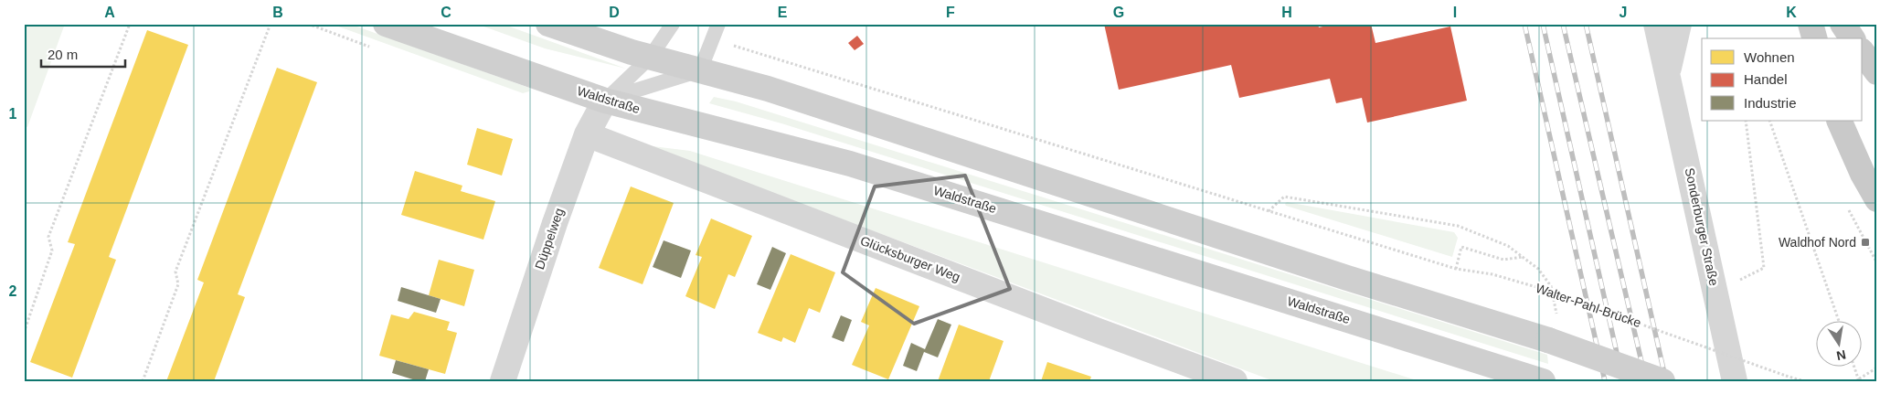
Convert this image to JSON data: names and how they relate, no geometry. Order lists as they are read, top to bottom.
{
  "streets": {
    "main road": ["Waldstraße"],
    "street": ["Sonderburger Straße", "Düppelweg", "Glücksburger Weg"],
    "path": ["Walter-Pahl-Brücke"]
  },
  "crossings": [
    ["Waldstraße", "Düppelweg"],
    ["Düppelweg", "Glücksburger Weg"]
  ],
  "places": {
    "transit": ["Waldhof Nord"]
  },
  "legend": ["Wohnen", "Handel", "Industrie"],
  "scale_bar": "20 m",
  "north": "bottom",
  "grid": {
    "columns": [
      "A",
      "B",
      "C",
      "D",
      "E",
      "F",
      "G",
      "H",
      "I",
      "J",
      "K"
    ],
    "rows": ["1", "2"]
  }
}
